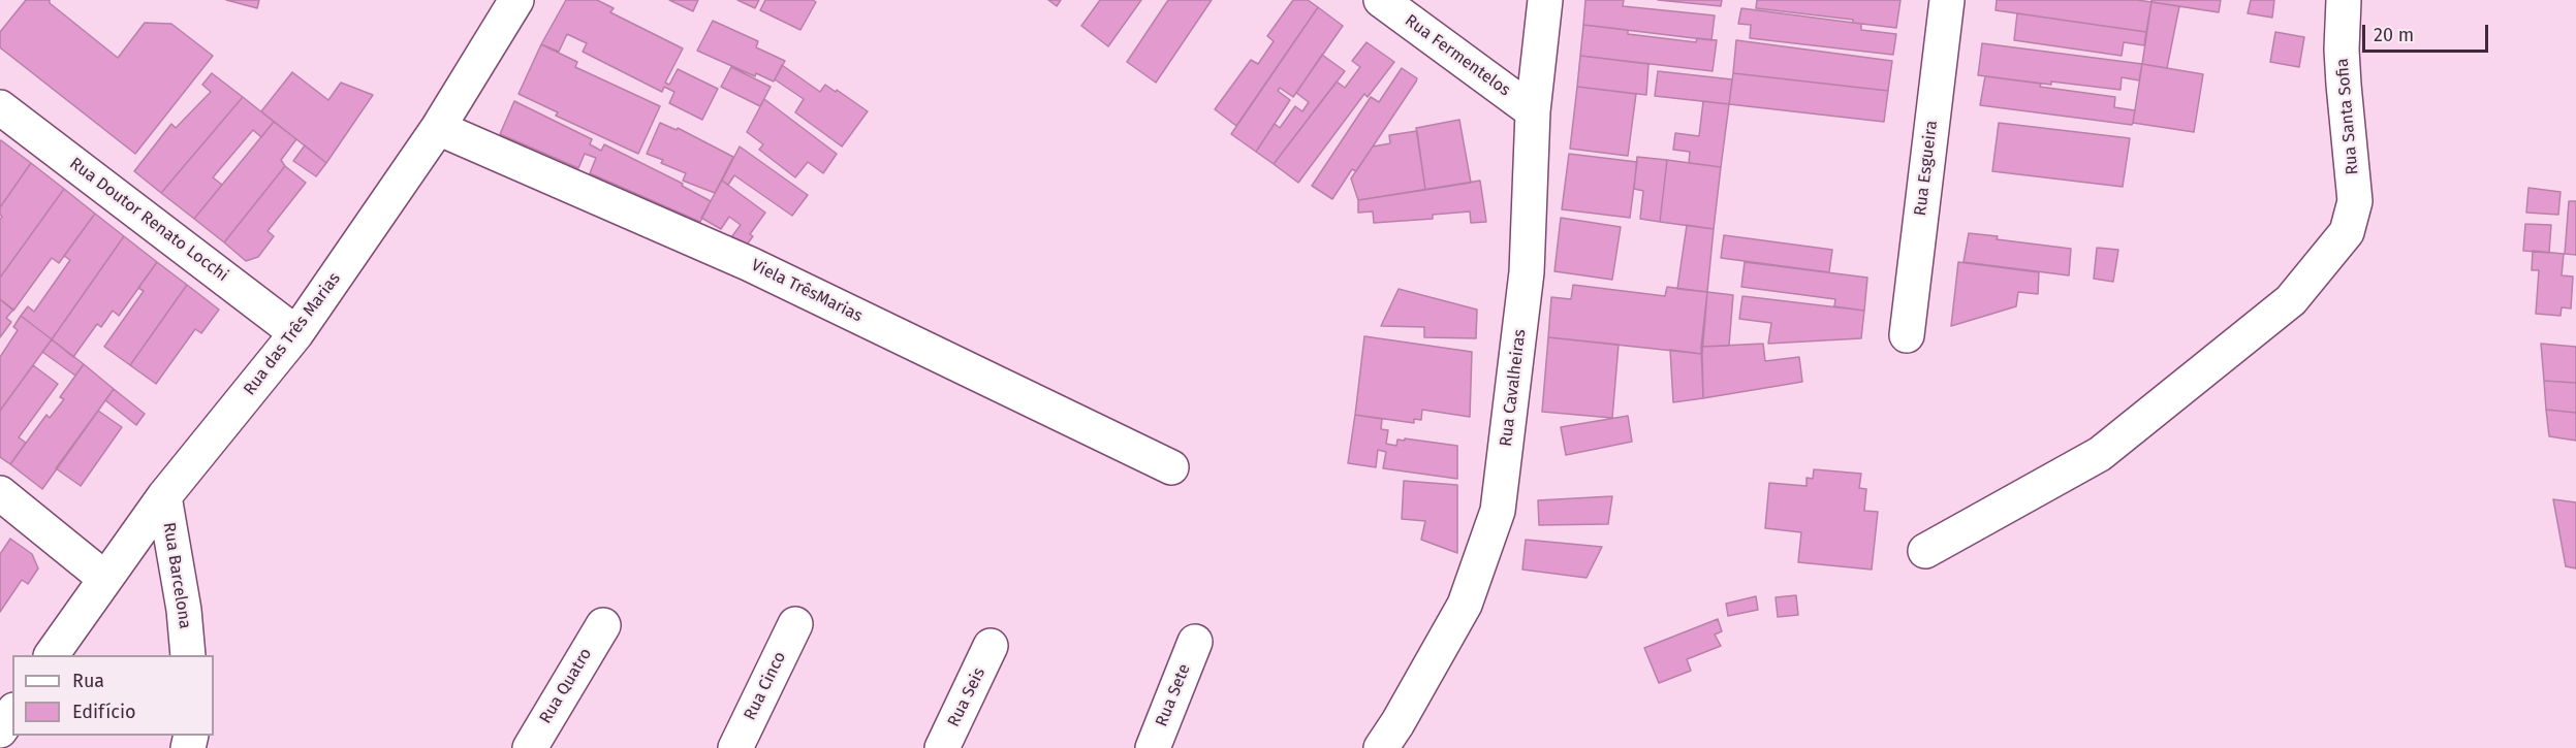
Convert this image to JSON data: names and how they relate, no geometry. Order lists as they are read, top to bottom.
{
  "streets": {
    "street": [
      "Rua Fermentelos",
      "Rua Santa Sofia",
      "Rua Esgueira",
      "Rua Doutor Renato Locchi",
      "Viela TrêsMarias",
      "Rua das Três Marias",
      "Rua Cavalheiras",
      "Rua Barcelona",
      "Rua Quatro",
      "Rua Cinco",
      "Rua Sete",
      "Rua Seis"
    ]
  },
  "crossings": [
    ["Rua Fermentelos", "Rua Cavalheiras"],
    ["Rua Doutor Renato Locchi", "Rua das Três Marias"],
    ["Viela TrêsMarias", "Rua das Três Marias"],
    ["Rua das Três Marias", "Rua Barcelona"]
  ],
  "legend": ["Rua", "Edifício"],
  "scale_bar": "20 m"
}
